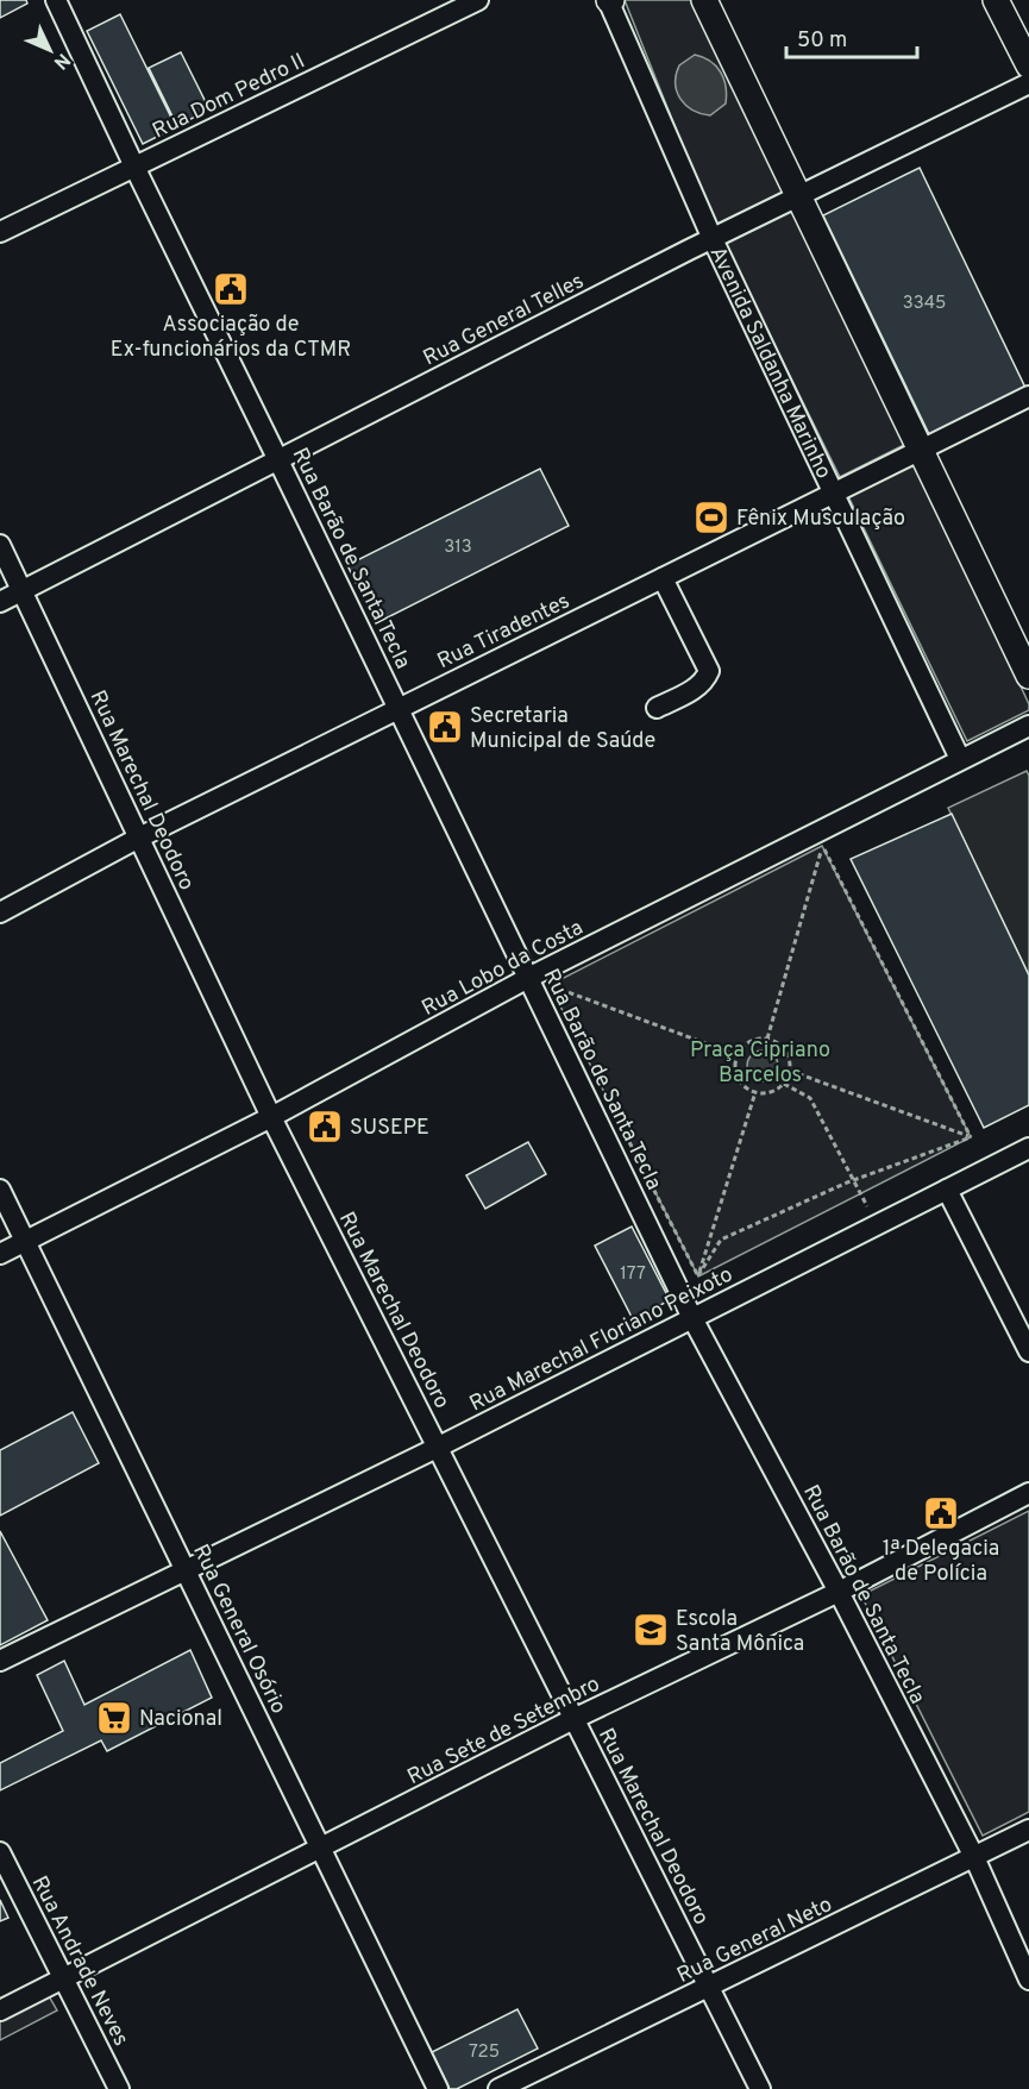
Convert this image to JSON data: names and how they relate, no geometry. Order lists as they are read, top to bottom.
{
  "streets": {
    "street": [
      "Rua Dom Pedro II",
      "Rua General Telles",
      "Avenida Saldanha Marinho",
      "Rua Barão de Santa Tecla",
      "Rua Tiradentes",
      "Rua Marechal Deodoro",
      "Rua Lobo da Costa",
      "Rua Marechal Floriano Peixoto",
      "Rua General Osório",
      "Rua Sete de Setembro",
      "Rua General Neto",
      "Rua Andrade Neves"
    ]
  },
  "crossings": [
    ["Rua Dom Pedro II", "Rua Barão de Santa Tecla"],
    ["Rua General Telles", "Avenida Saldanha Marinho"],
    ["Rua General Telles", "Rua Barão de Santa Tecla"],
    ["Rua General Telles", "Rua Marechal Deodoro"],
    ["Avenida Saldanha Marinho", "Rua Tiradentes"],
    ["Avenida Saldanha Marinho", "Rua Lobo da Costa"],
    ["Rua Barão de Santa Tecla", "Rua Tiradentes"],
    ["Rua Barão de Santa Tecla", "Rua Lobo da Costa"],
    ["Rua Barão de Santa Tecla", "Rua Marechal Floriano Peixoto"],
    ["Rua Barão de Santa Tecla", "Rua Sete de Setembro"],
    ["Rua Barão de Santa Tecla", "Rua General Neto"],
    ["Rua Tiradentes", "Rua Marechal Deodoro"],
    ["Rua Marechal Deodoro", "Rua Lobo da Costa"],
    ["Rua Marechal Deodoro", "Rua Marechal Floriano Peixoto"],
    ["Rua Marechal Deodoro", "Rua Sete de Setembro"],
    ["Rua Marechal Deodoro", "Rua General Neto"],
    ["Rua Lobo da Costa", "Rua General Osório"],
    ["Rua Marechal Floriano Peixoto", "Rua General Osório"],
    ["Rua General Osório", "Rua Sete de Setembro"],
    ["Rua Sete de Setembro", "Rua Andrade Neves"]
  ],
  "parks": ["Praça Cipriano Barcelos"],
  "places": {
    "public building": [
      "Associação de Ex-funcionários da CTMR",
      "Secretaria Municipal de Saúde",
      "SUSEPE",
      "1ª Delegacia de Polícia"
    ],
    "sports": ["Fênix Musculação"],
    "school or university": ["Escola Santa Mônica"],
    "supermarket": ["Nacional"]
  },
  "house_numbers": [
    "3345",
    "313",
    "177",
    "725"
  ],
  "scale_bar": "50 m",
  "north": "bottom right"
}
